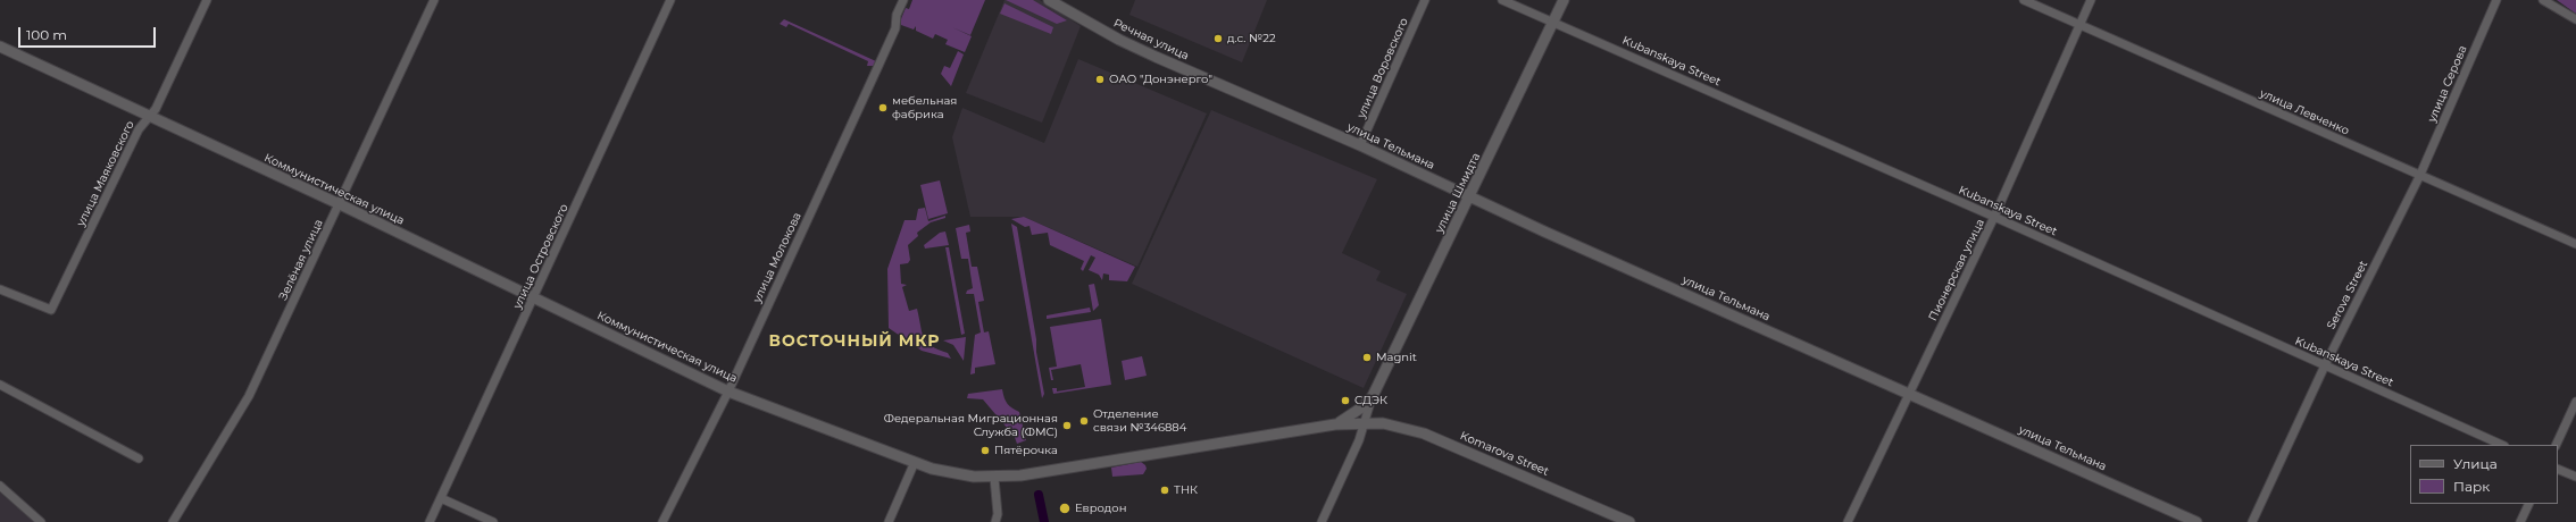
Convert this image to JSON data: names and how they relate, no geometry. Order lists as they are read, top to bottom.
{
  "streets": {
    "street": [
      "Речная улица",
      "Kubanskaya Street",
      "улица Воровского",
      "улица Серова",
      "улица Левченко",
      "улица Тельмана",
      "улица Маяковского",
      "Коммунистическая улица",
      "улица Шмидта",
      "улица Островского",
      "улица Молокова",
      "Зелёная улица",
      "Пионерская улица",
      "Serova Street",
      "Komarova Street"
    ]
  },
  "crossings": [
    ["Речная улица", "улица Тельмана"],
    ["Kubanskaya Street", "улица Шмидта"],
    ["Kubanskaya Street", "Пионерская улица"],
    ["Kubanskaya Street", "Serova Street"],
    ["улица Воровского", "улица Тельмана"],
    ["улица Серова", "улица Левченко"],
    ["улица Серова", "Serova Street"],
    ["улица Левченко", "Пионерская улица"],
    ["улица Левченко", "Serova Street"],
    ["улица Тельмана", "улица Шмидта"],
    ["улица Тельмана", "Пионерская улица"],
    ["улица Маяковского", "Коммунистическая улица"],
    ["Коммунистическая улица", "улица Шмидта"],
    ["Коммунистическая улица", "улица Островского"],
    ["Коммунистическая улица", "улица Молокова"],
    ["Коммунистическая улица", "Зелёная улица"],
    ["Коммунистическая улица", "Komarova Street"],
    ["улица Шмидта", "Komarova Street"]
  ],
  "districts": ["ВОСТОЧНЫЙ МКР"],
  "places": [
    "д.с. №22",
    "ОАО \"Донэнерго\"",
    "мебельная фабрика",
    "Magnit",
    "СДЭК",
    "Отделение связи №346884",
    "Федеральная Миграционная Служба (ФМС)",
    "Пятёрочка",
    "ТНК",
    "Евродон"
  ],
  "legend": ["Улица", "Парк"],
  "scale_bar": "100 m"
}
